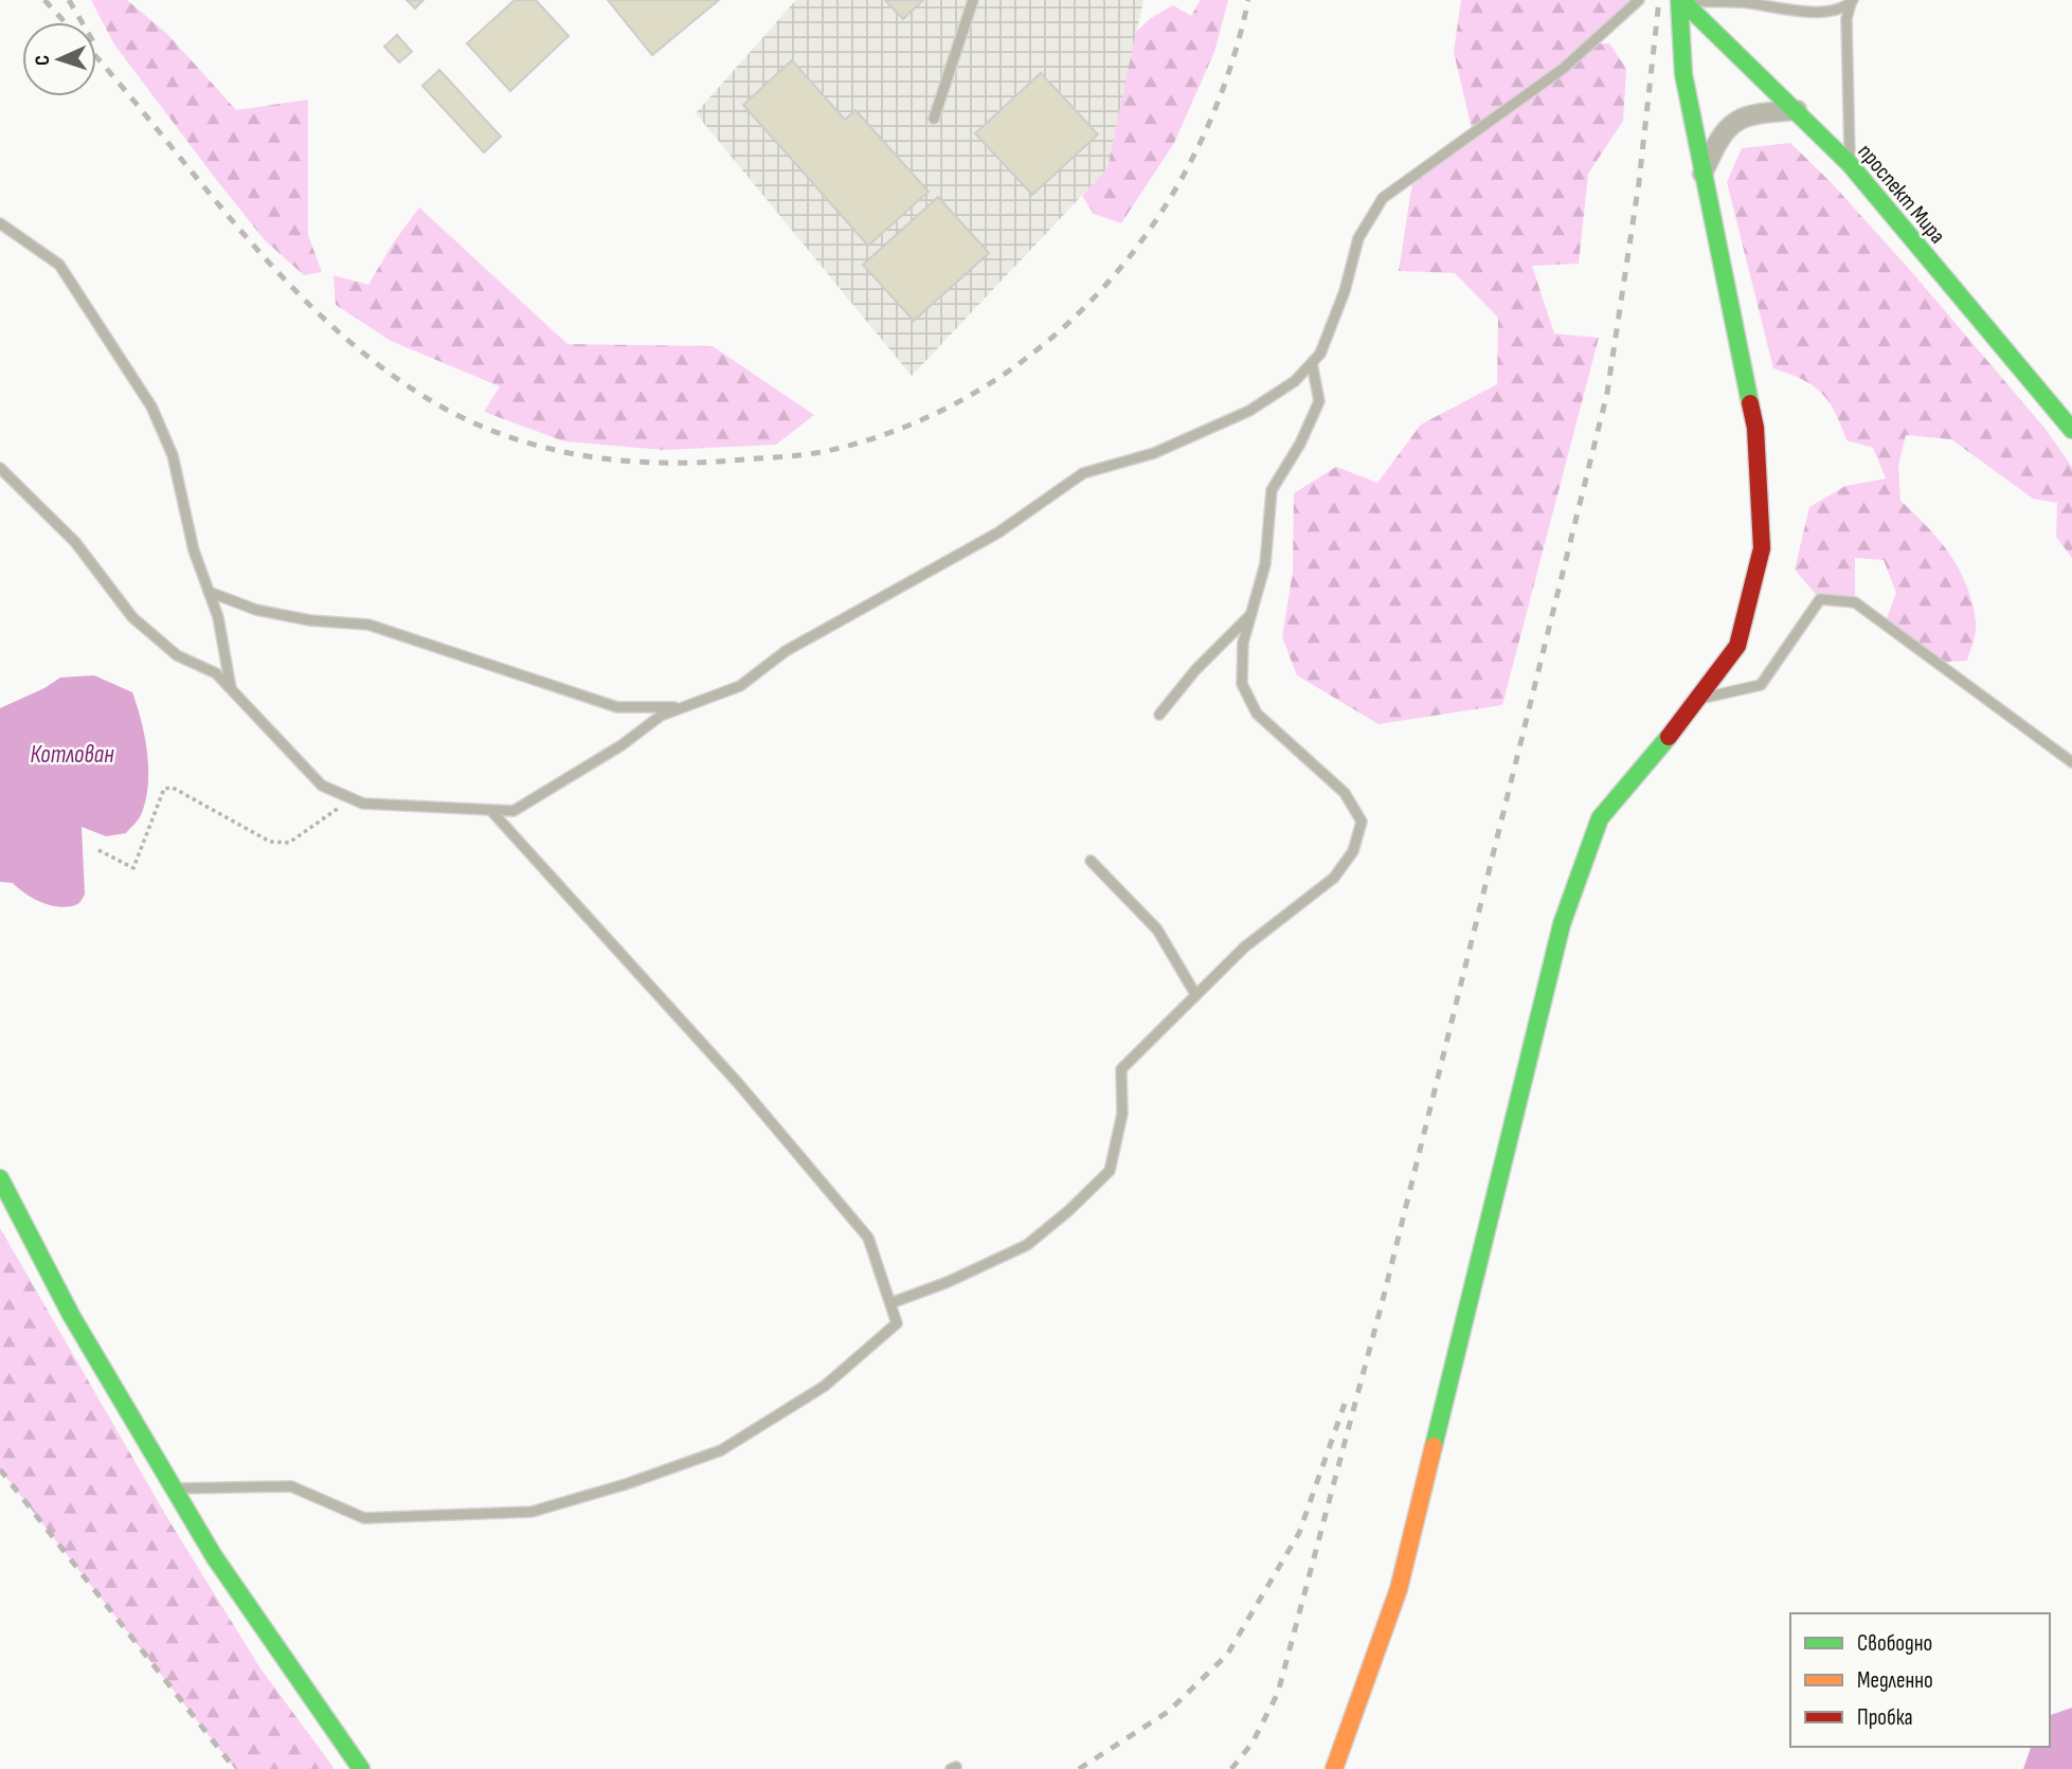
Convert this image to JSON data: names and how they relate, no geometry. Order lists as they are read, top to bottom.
{
  "streets": {
    "street": ["проспект Мира"]
  },
  "water": ["Котлован"],
  "legend": ["Свободно", "Медленно", "Пробка"],
  "north": "left"
}
